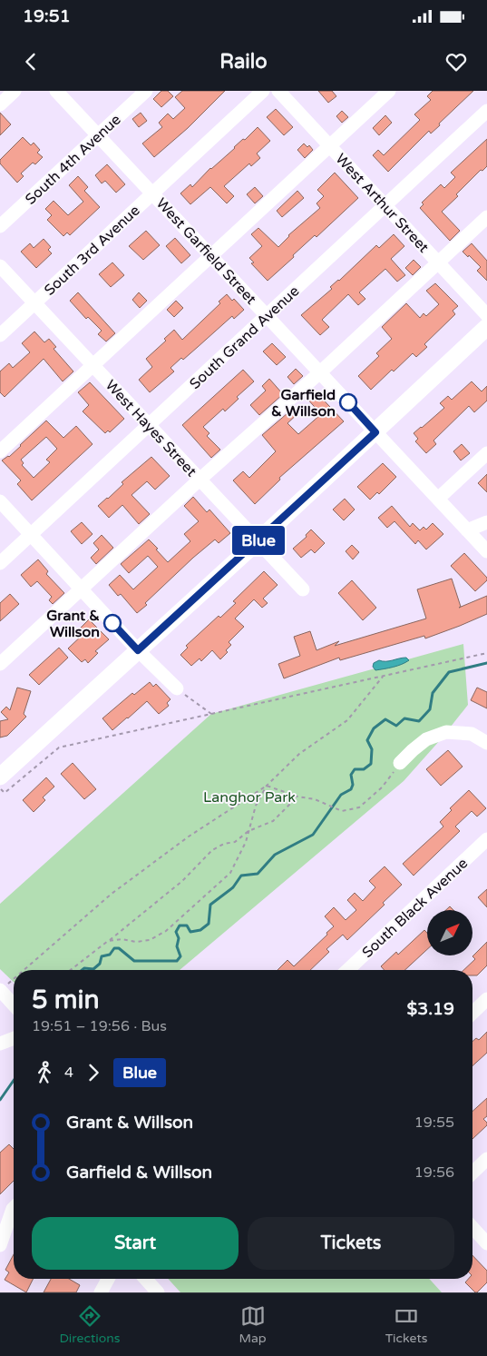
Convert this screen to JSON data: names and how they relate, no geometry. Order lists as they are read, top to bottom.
{
  "streets": {
    "street": [
      "South 4th Avenue",
      "West Arthur Street",
      "South 3rd Avenue",
      "West Garfield Street",
      "South Grand Avenue",
      "West Hayes Street",
      "South Black Avenue"
    ]
  },
  "crossings": [
    ["South 4th Avenue", "West Garfield Street"],
    ["West Arthur Street", "South Grand Avenue"],
    ["South 3rd Avenue", "West Garfield Street"],
    ["South 3rd Avenue", "West Hayes Street"],
    ["West Garfield Street", "South Grand Avenue"],
    ["South Grand Avenue", "West Hayes Street"]
  ],
  "parks": ["Langhor Park"],
  "places": ["Garfield & Willson", "Grant & Willson"],
  "lines": ["bus line Blue"],
  "north": "top right",
  "page": {
    "status": "19:51",
    "header": "Railo",
    "on_map": "Blue",
    "heading": ["5 min", "19:51 – 19:56 · Bus", "$3.19"],
    "legs": ["4", "Blue"],
    "list": [
      {
        "name": "Grant & Willson",
        "value": "19:55"
      },
      {
        "name": "Garfield & Willson",
        "value": "19:56"
      }
    ],
    "buttons": ["Start", "Tickets"],
    "tabs": ["Directions", "Map", "Tickets"]
  }
}
